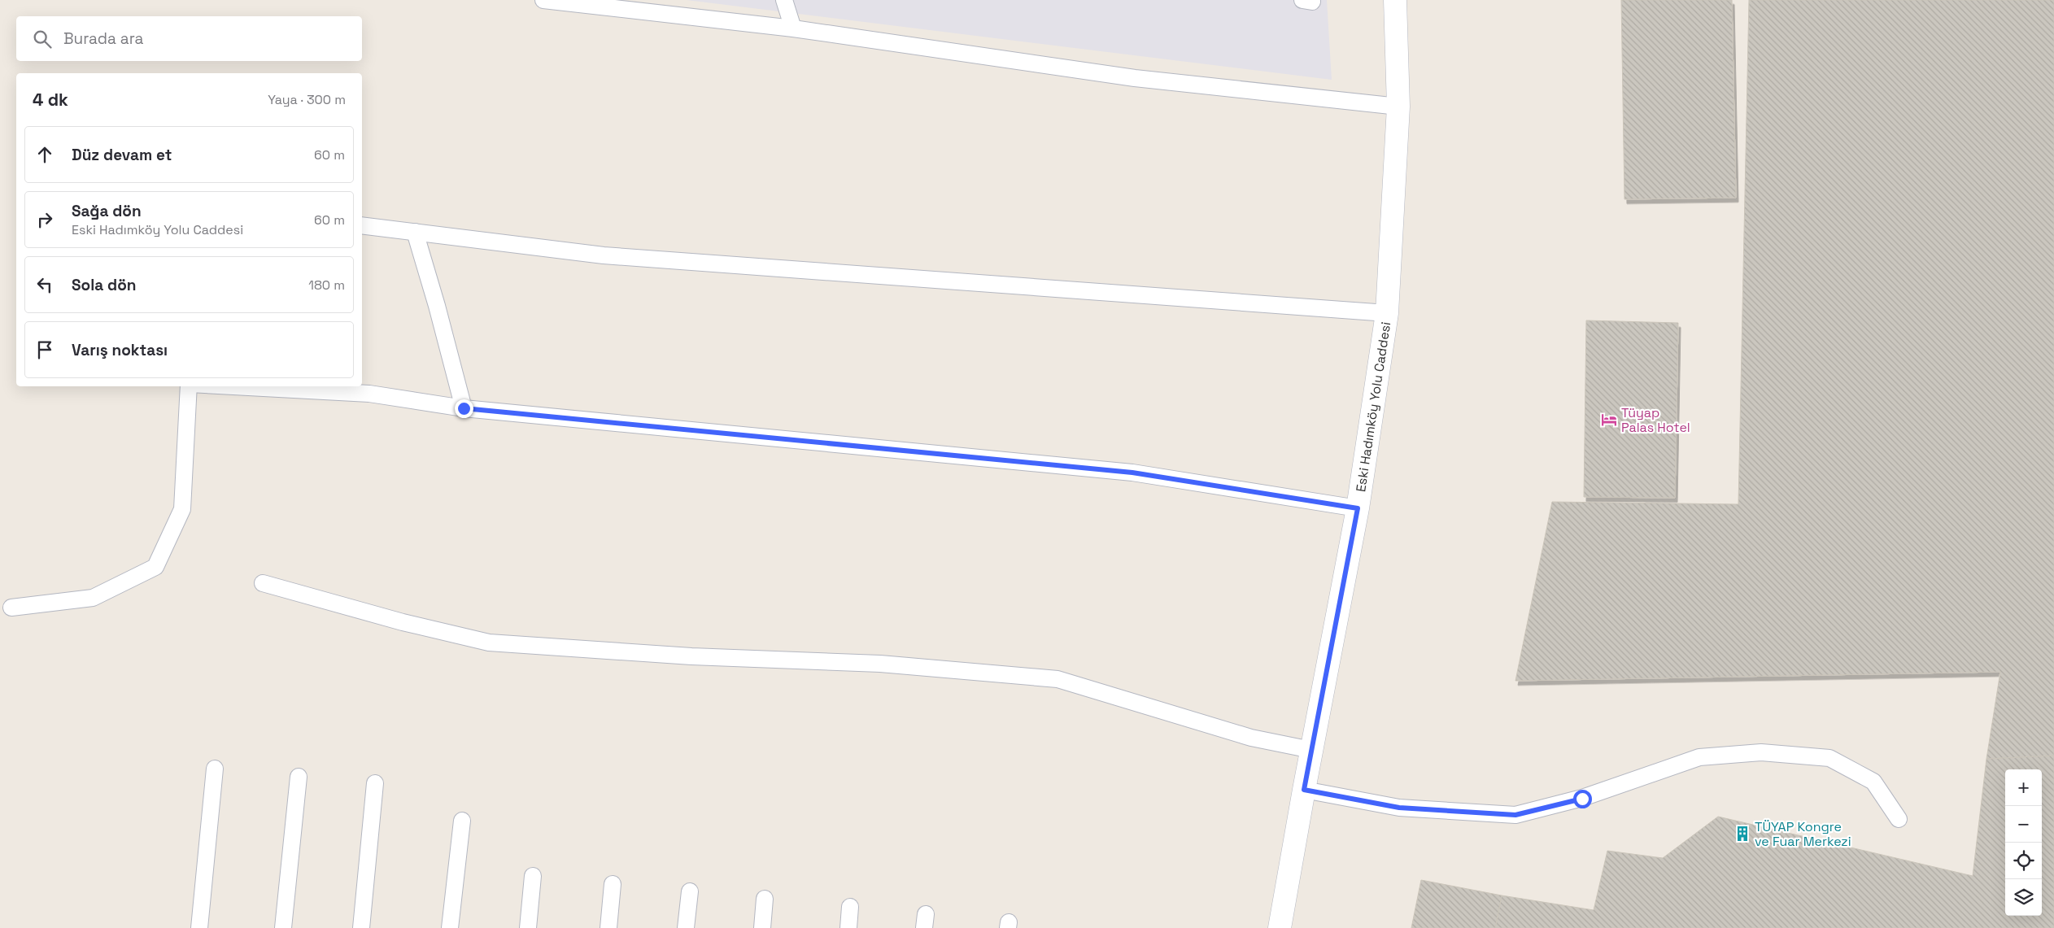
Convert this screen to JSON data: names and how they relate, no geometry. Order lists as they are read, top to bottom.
{
  "streets": {
    "street": ["Eski Hadımköy Yolu Caddesi"]
  },
  "places": {
    "hotel": ["Tüyap Palas Hotel"],
    "building": ["TÜYAP Kongre ve Fuar Merkezi"]
  },
  "page": {
    "search": "Burada ara",
    "heading": ["4 dk", "Yaya · 300 m"],
    "list": [
      ["Düz devam et", "60 m"],
      ["Sağa dön", "Eski Hadımköy Yolu Caddesi", "60 m"],
      ["Sola dön", "180 m"],
      "Varış noktası"
    ],
    "map_buttons": ["+", "−"]
  }
}
